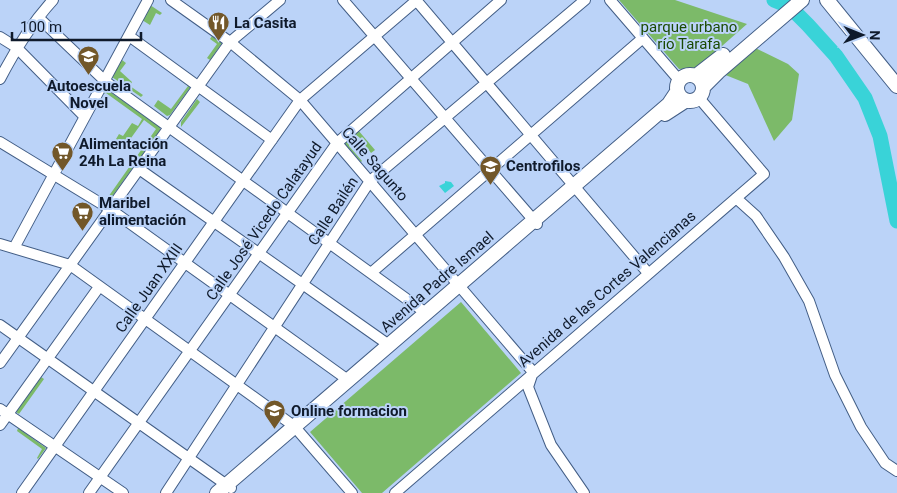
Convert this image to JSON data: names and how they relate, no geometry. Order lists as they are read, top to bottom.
{
  "streets": {
    "main road": ["Avenida Padre Ismael"],
    "street": [
      "Calle Sagunto",
      "Calle Bailén",
      "Calle José Vicedo Calatayud",
      "Calle Juan XXIII",
      "Avenida de las Cortes Valencianas"
    ]
  },
  "crossings": [
    ["Calle Sagunto", "Calle Bailén"],
    ["Calle Sagunto", "Calle José Vicedo Calatayud"],
    ["Calle Sagunto", "Avenida Padre Ismael"],
    ["Calle Sagunto", "Calle Juan XXIII"],
    ["Calle Sagunto", "Avenida de las Cortes Valencianas"],
    ["Avenida Padre Ismael", "Avenida de las Cortes Valencianas"]
  ],
  "parks": ["parque urbano río Tarafa"],
  "places": {
    "restaurant": ["La Casita"],
    "school or university": ["Autoescuela Novel", "Centrofilos", "Online formacion"],
    "supermarket": ["Alimentación 24h La Reina", "Maribel alimentación"]
  },
  "scale_bar": "100 m",
  "north": "right"
}
